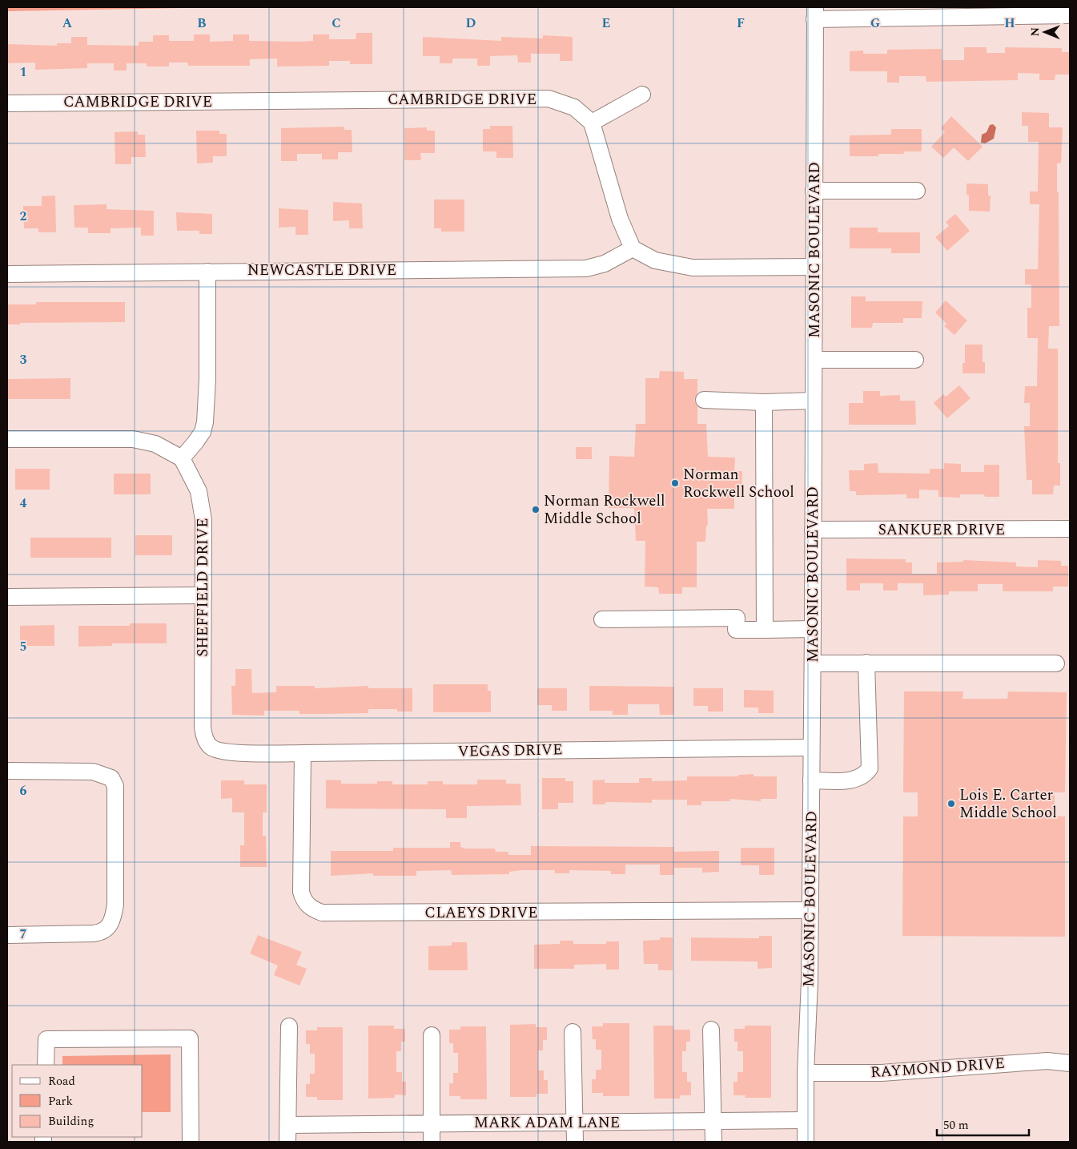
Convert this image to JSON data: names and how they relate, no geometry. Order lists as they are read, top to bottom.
{
  "streets": {
    "street": [
      "CAMBRIDGE DRIVE",
      "MASONIC BOULEVARD",
      "NEWCASTLE DRIVE",
      "SANKUER DRIVE",
      "SHEFFIELD DRIVE",
      "VEGAS DRIVE",
      "CLAEYS DRIVE",
      "RAYMOND DRIVE",
      "MARK ADAM LANE"
    ]
  },
  "crossings": [
    ["MASONIC BOULEVARD", "SANKUER DRIVE"],
    ["MASONIC BOULEVARD", "VEGAS DRIVE"],
    ["MASONIC BOULEVARD", "CLAEYS DRIVE"],
    ["MASONIC BOULEVARD", "RAYMOND DRIVE"],
    ["MASONIC BOULEVARD", "MARK ADAM LANE"],
    ["SHEFFIELD DRIVE", "VEGAS DRIVE"],
    ["VEGAS DRIVE", "CLAEYS DRIVE"]
  ],
  "places": ["Norman Rockwell School", "Norman Rockwell Middle School", "Lois E. Carter Middle School"],
  "legend": ["Road", "Park", "Building"],
  "scale_bar": "50 m",
  "north": "left",
  "grid": {
    "columns": [
      "A",
      "B",
      "C",
      "D",
      "E",
      "F",
      "G",
      "H"
    ],
    "rows": [
      "1",
      "2",
      "3",
      "4",
      "5",
      "6",
      "7"
    ]
  }
}
